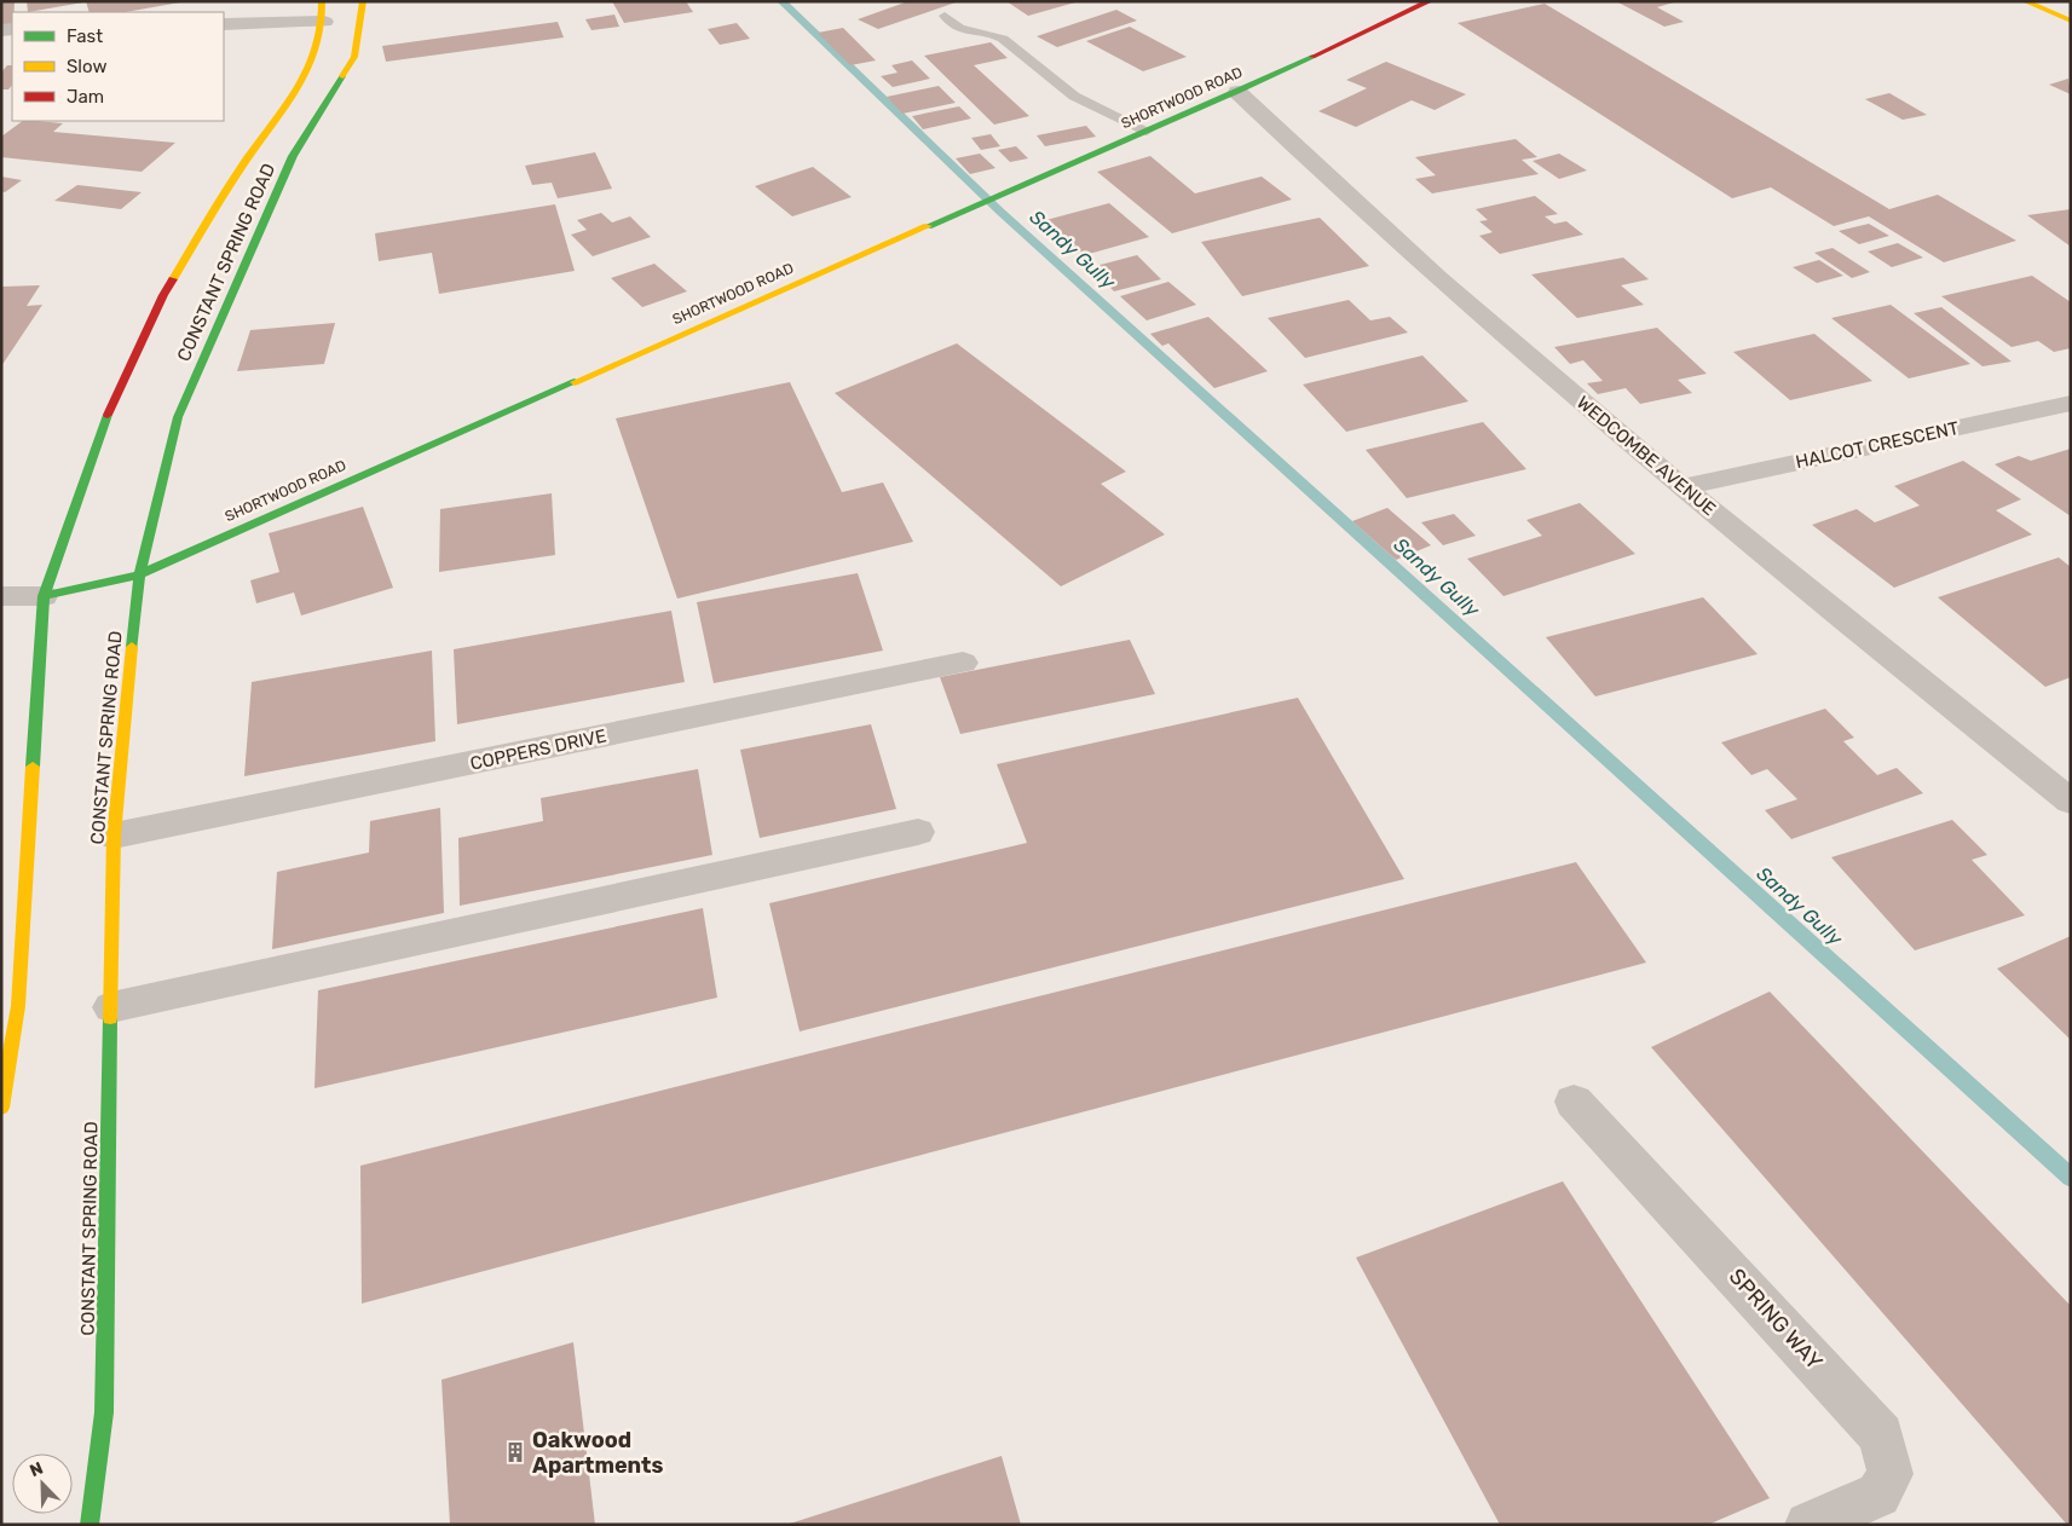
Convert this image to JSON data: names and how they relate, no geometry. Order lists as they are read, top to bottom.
{
  "streets": {
    "main road": ["SHORTWOOD ROAD", "CONSTANT SPRING ROAD"],
    "street": [
      "HALCOT CRESCENT",
      "WEDCOMBE AVENUE",
      "COPPERS DRIVE",
      "SPRING WAY"
    ]
  },
  "crossings": [
    ["SHORTWOOD ROAD", "CONSTANT SPRING ROAD"],
    ["SHORTWOOD ROAD", "WEDCOMBE AVENUE"],
    ["CONSTANT SPRING ROAD", "COPPERS DRIVE"],
    ["HALCOT CRESCENT", "WEDCOMBE AVENUE"]
  ],
  "water": ["Sandy Gully"],
  "places": {
    "building": ["Oakwood Apartments"]
  },
  "legend": ["Fast", "Slow", "Jam"],
  "north": "top left"
}
